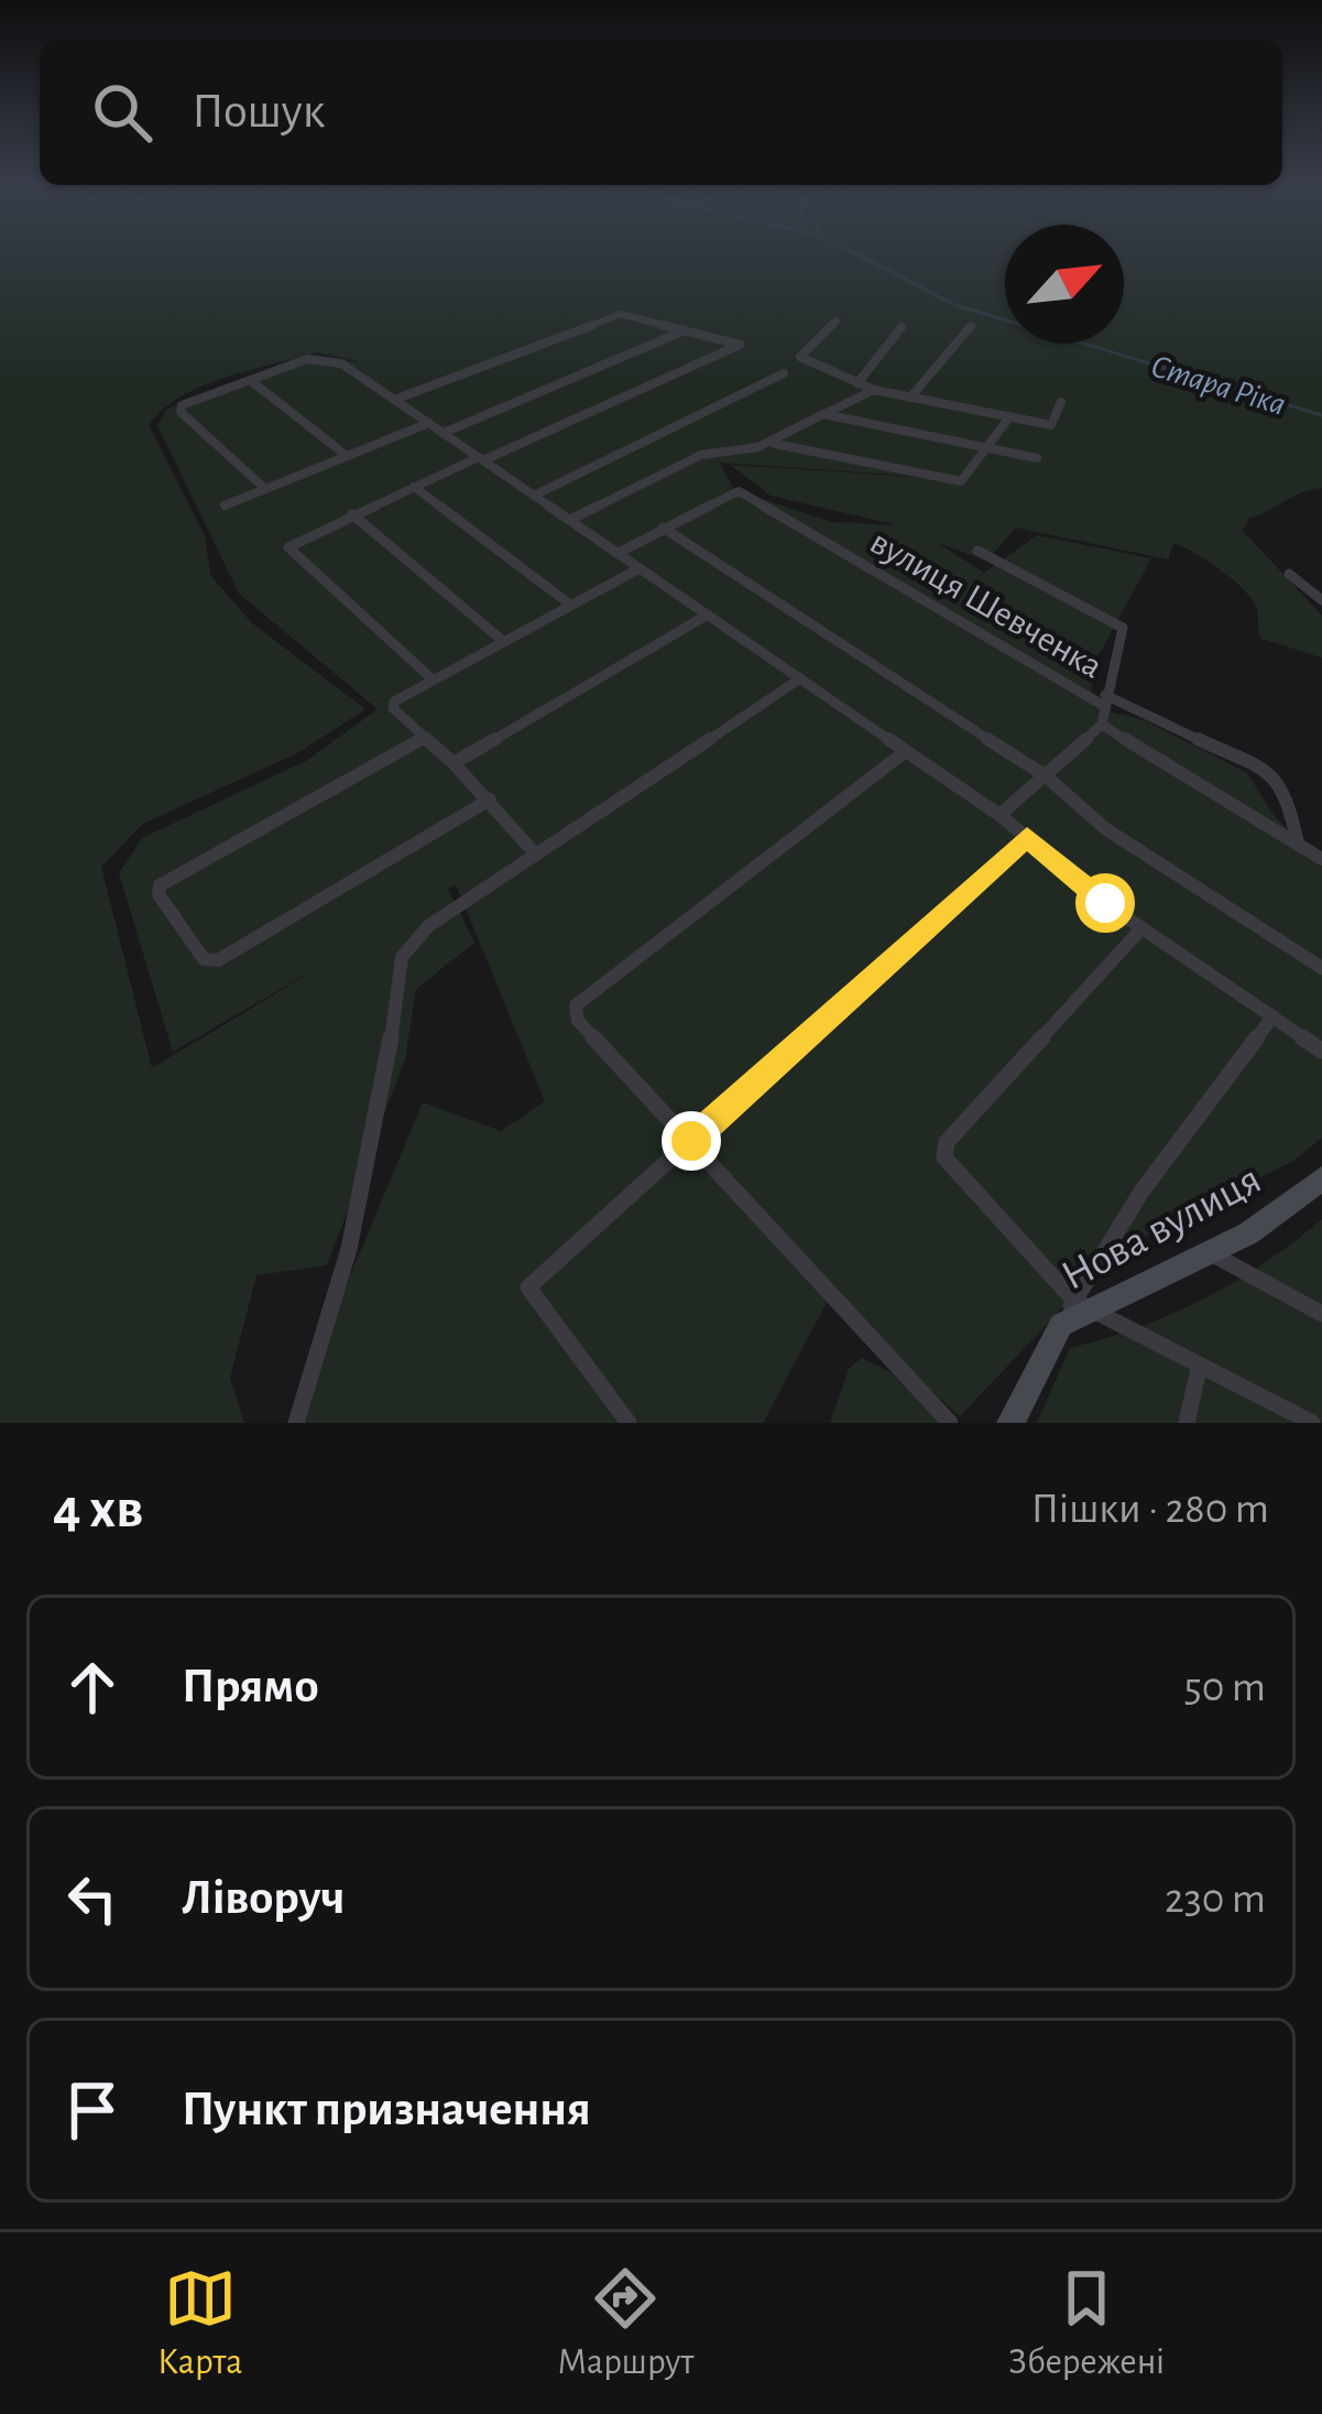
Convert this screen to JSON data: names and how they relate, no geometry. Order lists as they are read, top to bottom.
{
  "streets": {
    "street": ["вулиця Шевченка", "Нова вулиця"]
  },
  "water": ["Стара Ріка"],
  "north": "top right",
  "page": {
    "search": "Пошук",
    "heading": ["4 хв", "Пішки · 280 m"],
    "list": [
      ["Прямо", "50 m"],
      ["Ліворуч", "230 m"],
      "Пункт призначення"
    ],
    "nav": ["Карта", "Маршрут", "Збережені"]
  }
}
